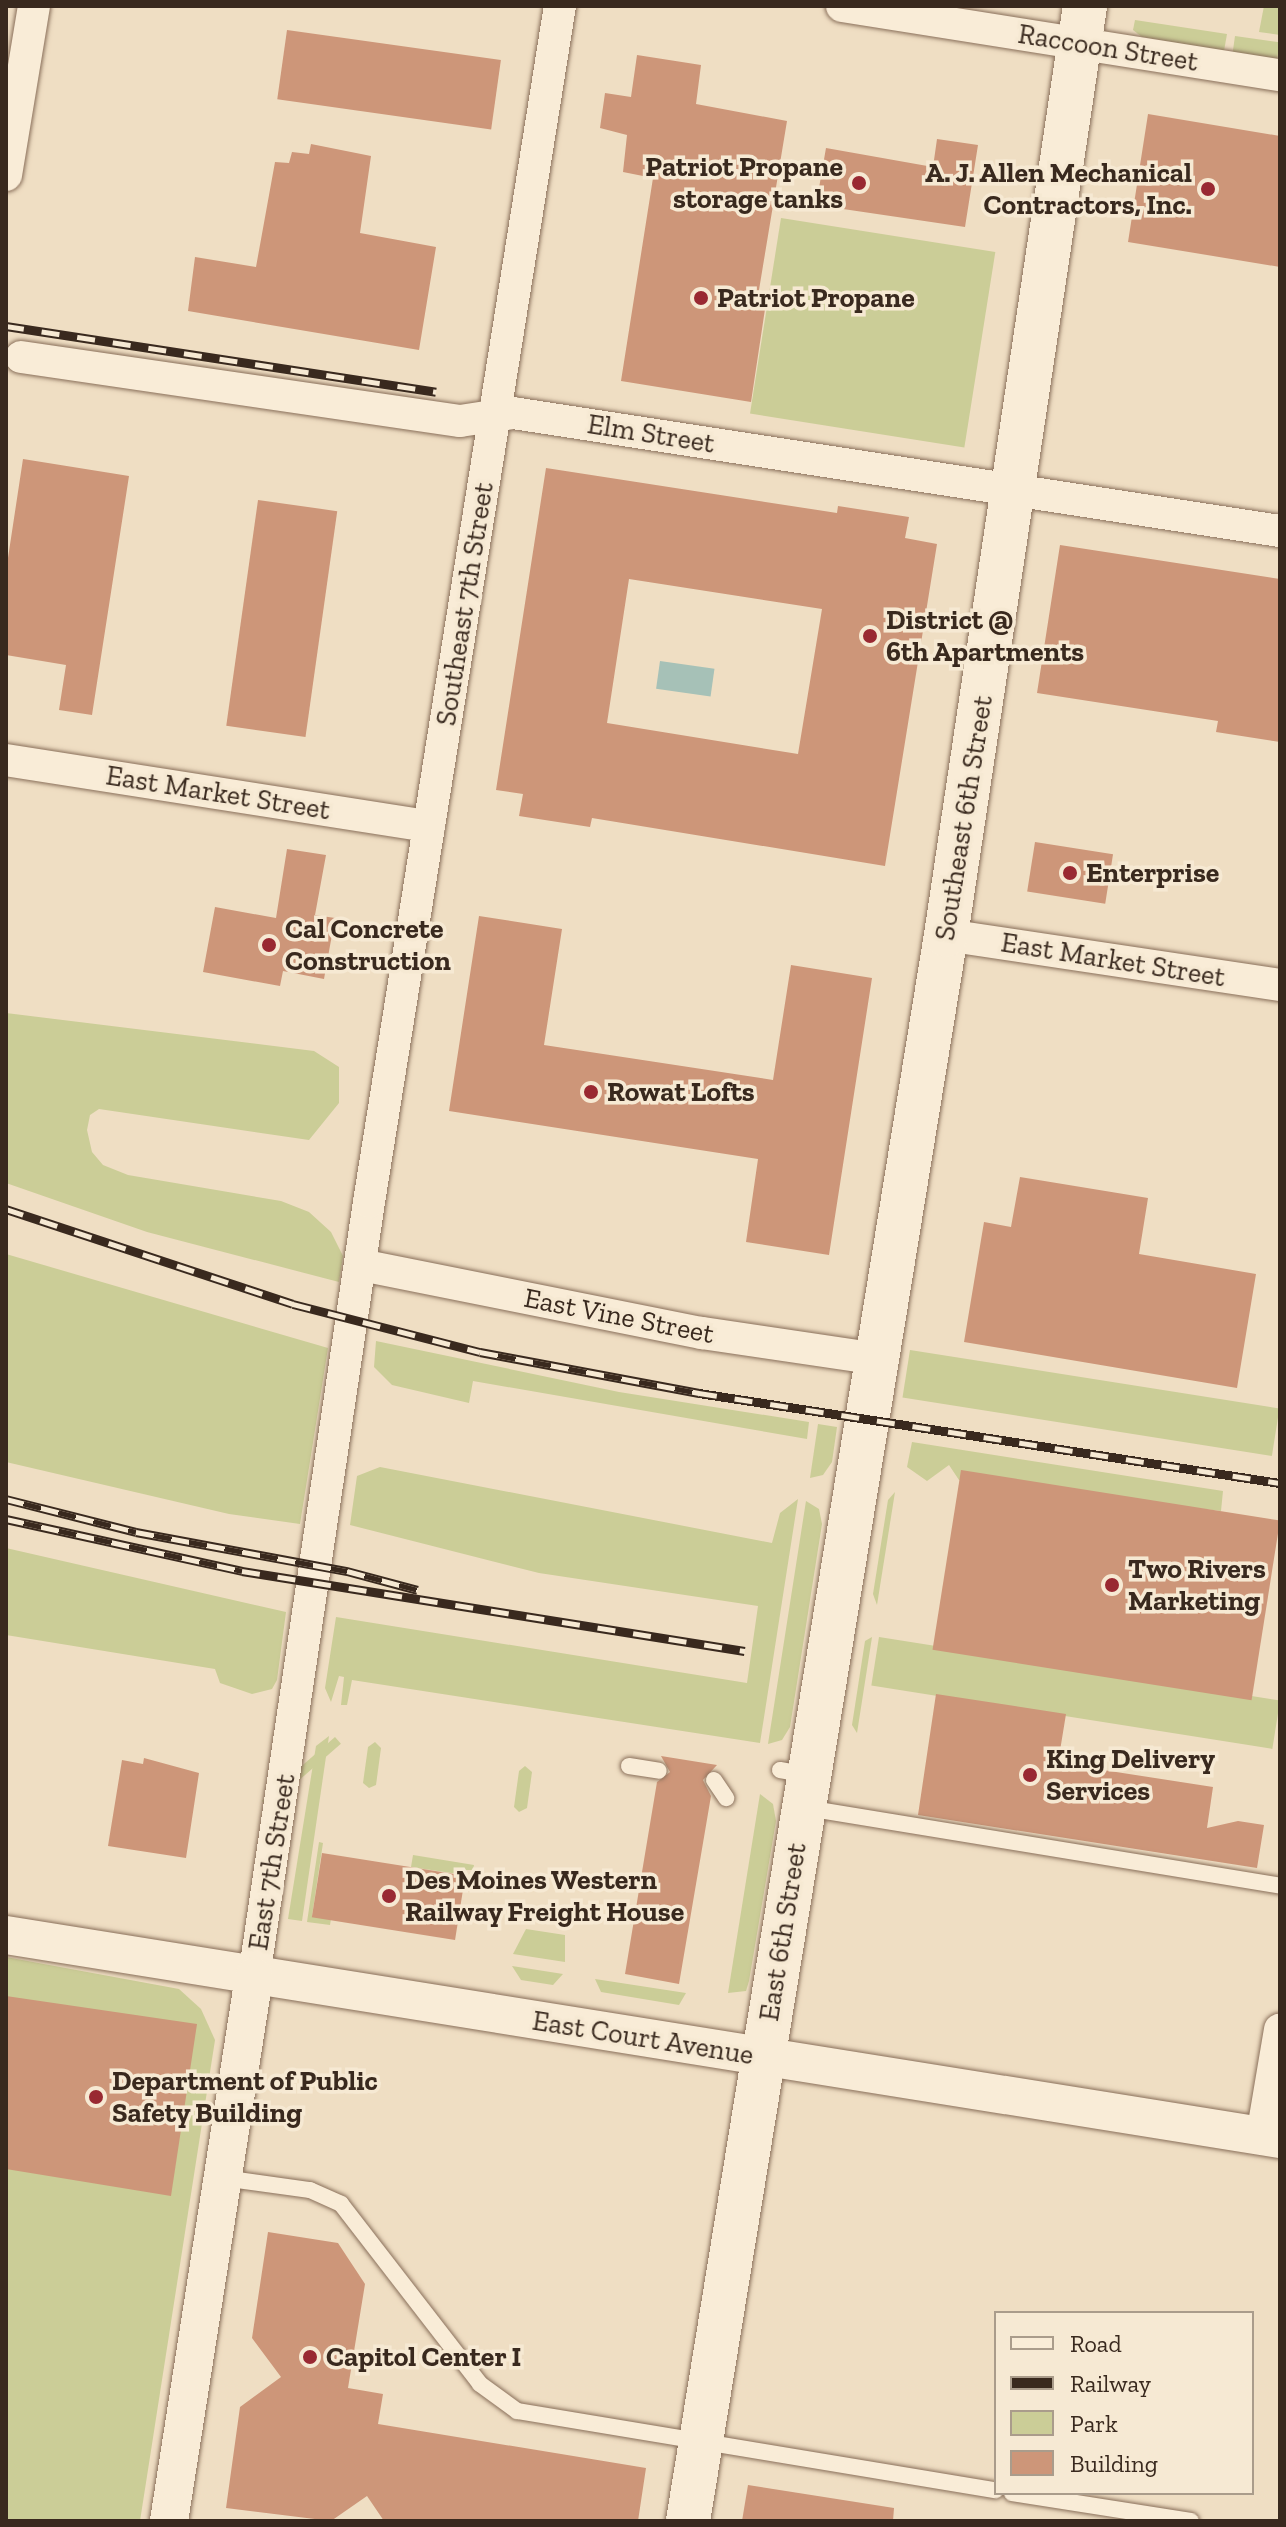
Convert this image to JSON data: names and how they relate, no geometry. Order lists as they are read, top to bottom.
{
  "streets": {
    "main road": ["Southeast 6th Street", "East 6th Street"],
    "street": [
      "Raccoon Street",
      "Elm Street",
      "Southeast 7th Street",
      "East Market Street",
      "East Vine Street",
      "East 7th Street",
      "East Court Avenue"
    ]
  },
  "crossings": [
    ["Raccoon Street", "Southeast 6th Street"],
    ["Elm Street", "Southeast 7th Street"],
    ["Elm Street", "Southeast 6th Street"],
    ["Southeast 7th Street", "East Market Street"],
    ["Southeast 7th Street", "East 7th Street"],
    ["East Market Street", "Southeast 6th Street"],
    ["Southeast 6th Street", "East Vine Street"],
    ["Southeast 6th Street", "East 6th Street"],
    ["East Vine Street", "East 7th Street"],
    ["East Vine Street", "East 6th Street"],
    ["East 7th Street", "East Court Avenue"],
    ["East 6th Street", "East Court Avenue"]
  ],
  "places": [
    "Patriot Propane storage tanks",
    "A. J. Allen Mechanical Contractors, Inc.",
    "Patriot Propane",
    "District @ 6th Apartments",
    "Enterprise",
    "Cal Concrete Construction",
    "Rowat Lofts",
    "Two Rivers Marketing",
    "King Delivery Services",
    "Des Moines Western Railway Freight House",
    "Department of Public Safety Building",
    "Capitol Center I"
  ],
  "legend": [
    "Road",
    "Railway",
    "Park",
    "Building"
  ]
}
